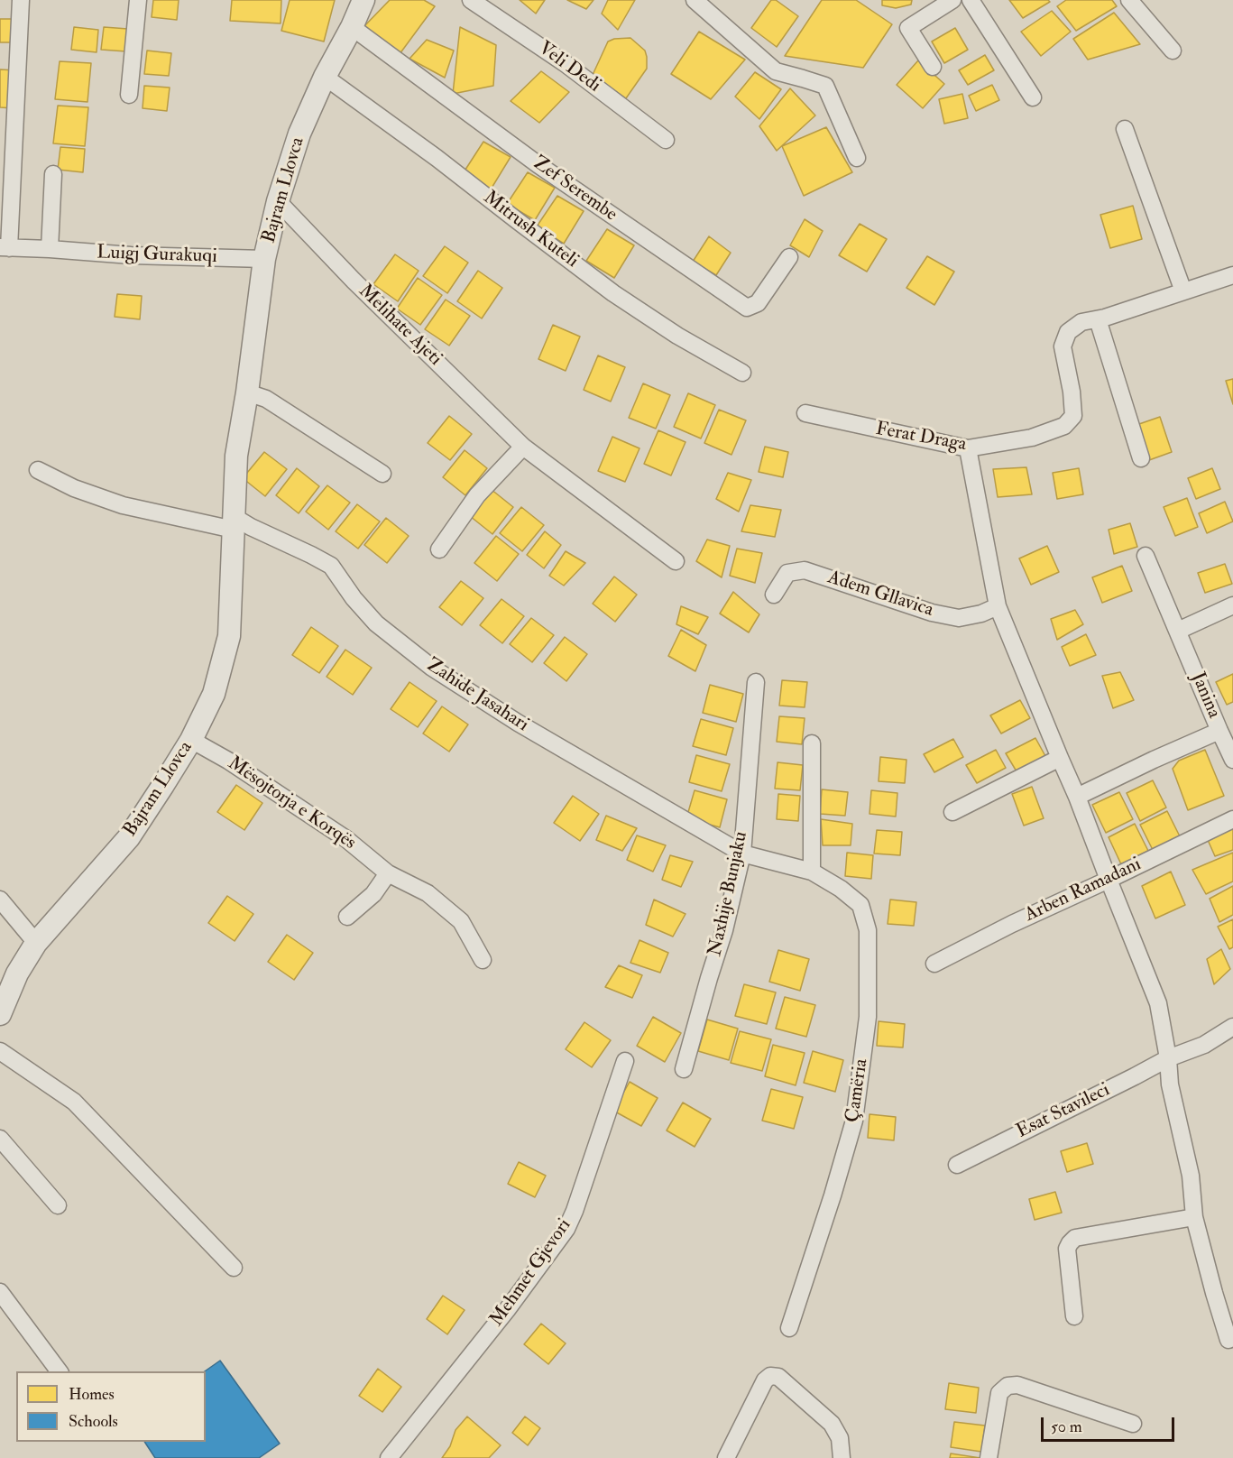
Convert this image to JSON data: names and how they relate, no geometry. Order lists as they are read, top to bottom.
{
  "streets": {
    "street": [
      "Veli Dedi",
      "Zef Serembe",
      "Bajram Llovca",
      "Mitrush Kuteli",
      "Luigj Gurakuqi",
      "Melihate Ajeti",
      "Ferat Draga",
      "Adem Gllavica",
      "Zahide Jasahari",
      "Janina",
      "Mësojtorja e Korqës",
      "Arben Ramadani",
      "Naxhije Bunjaku",
      "Çamëria",
      "Esat Stavileci",
      "Mehmet Gjevori"
    ]
  },
  "crossings": [
    ["Zef Serembe", "Bajram Llovca"],
    ["Bajram Llovca", "Mitrush Kuteli"],
    ["Bajram Llovca", "Luigj Gurakuqi"],
    ["Bajram Llovca", "Melihate Ajeti"],
    ["Bajram Llovca", "Zahide Jasahari"],
    ["Bajram Llovca", "Mësojtorja e Korqës"],
    ["Zahide Jasahari", "Naxhije Bunjaku"],
    ["Zahide Jasahari", "Çamëria"],
    ["Naxhije Bunjaku", "Çamëria"]
  ],
  "legend": ["Homes", "Schools"],
  "scale_bar": "50 m"
}
